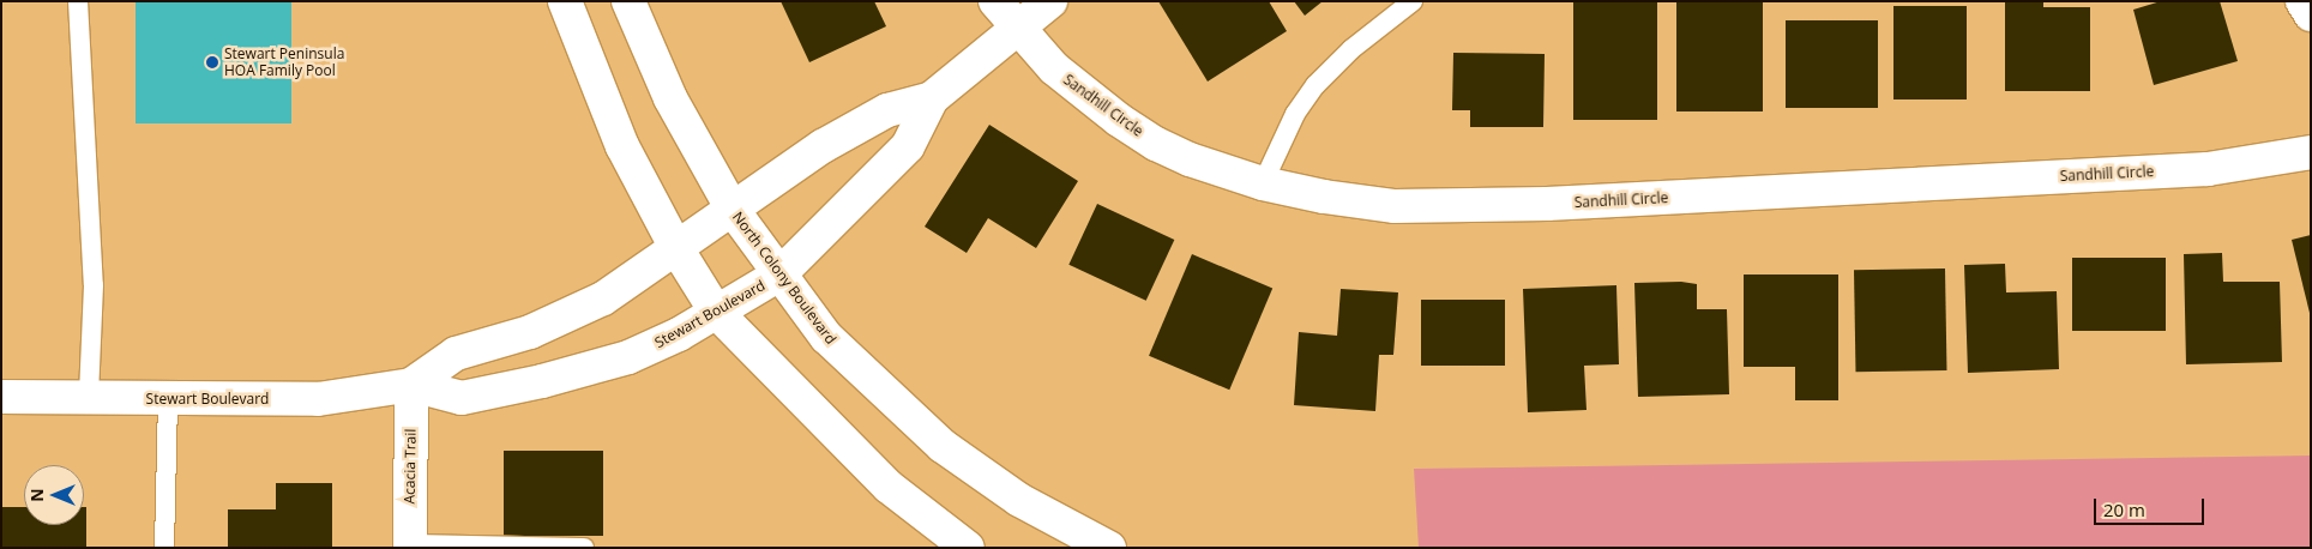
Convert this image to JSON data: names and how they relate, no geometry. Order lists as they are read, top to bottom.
{
  "streets": {
    "street": [
      "Sandhill Circle",
      "North Colony Boulevard",
      "Stewart Boulevard",
      "Acacia Trail"
    ]
  },
  "crossings": [
    ["Sandhill Circle", "Stewart Boulevard"],
    ["North Colony Boulevard", "Stewart Boulevard"],
    ["Stewart Boulevard", "Acacia Trail"]
  ],
  "places": ["Stewart Peninsula HOA Family Pool"],
  "scale_bar": "20 m",
  "north": "left"
}
